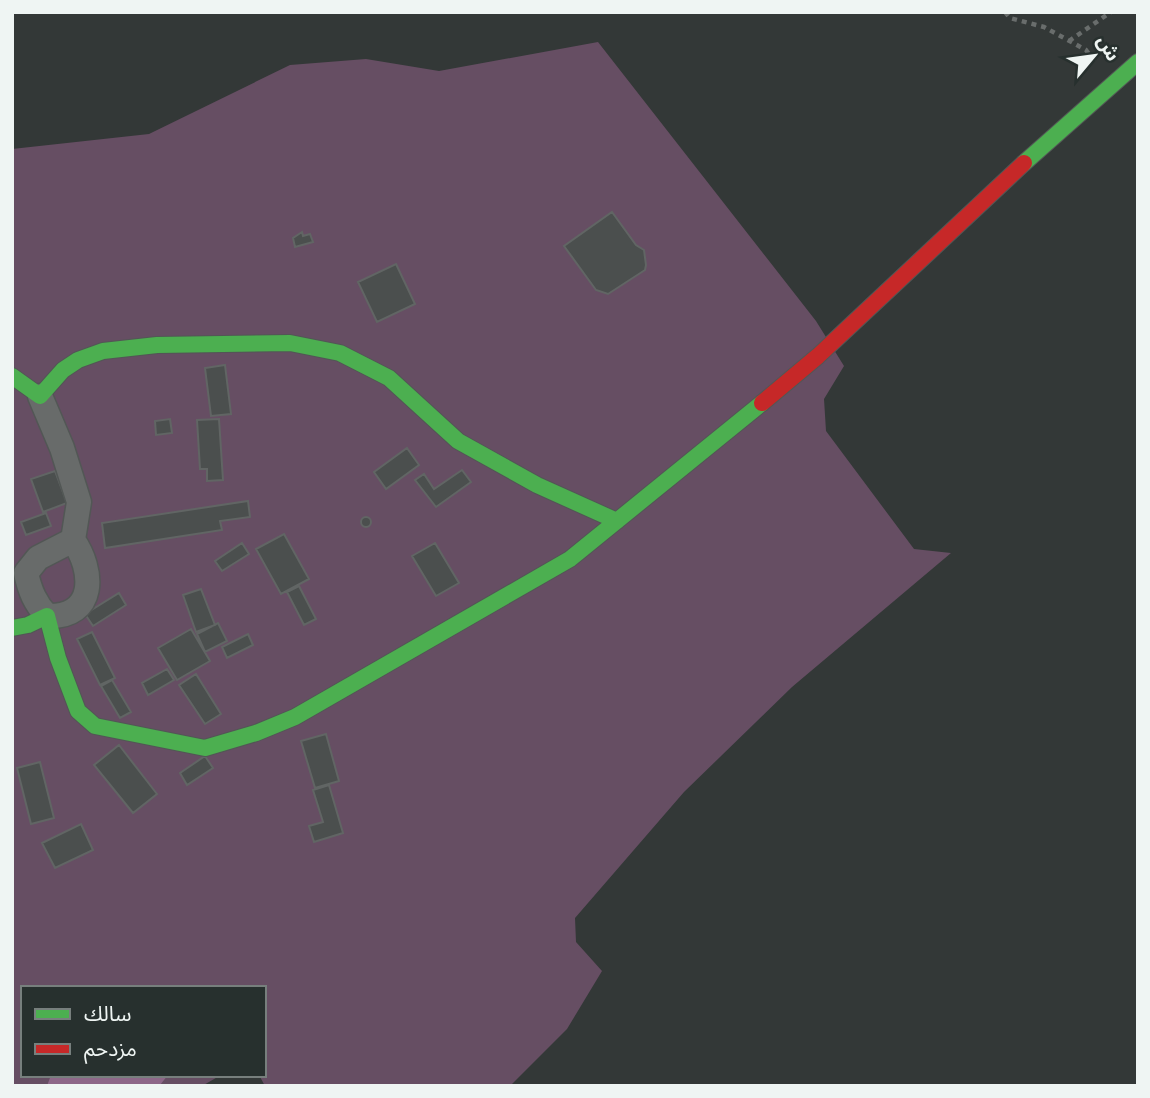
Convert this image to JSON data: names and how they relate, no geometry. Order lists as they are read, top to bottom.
{
  "legend": ["سالك", "مزدحم"],
  "north": "top right"
}
